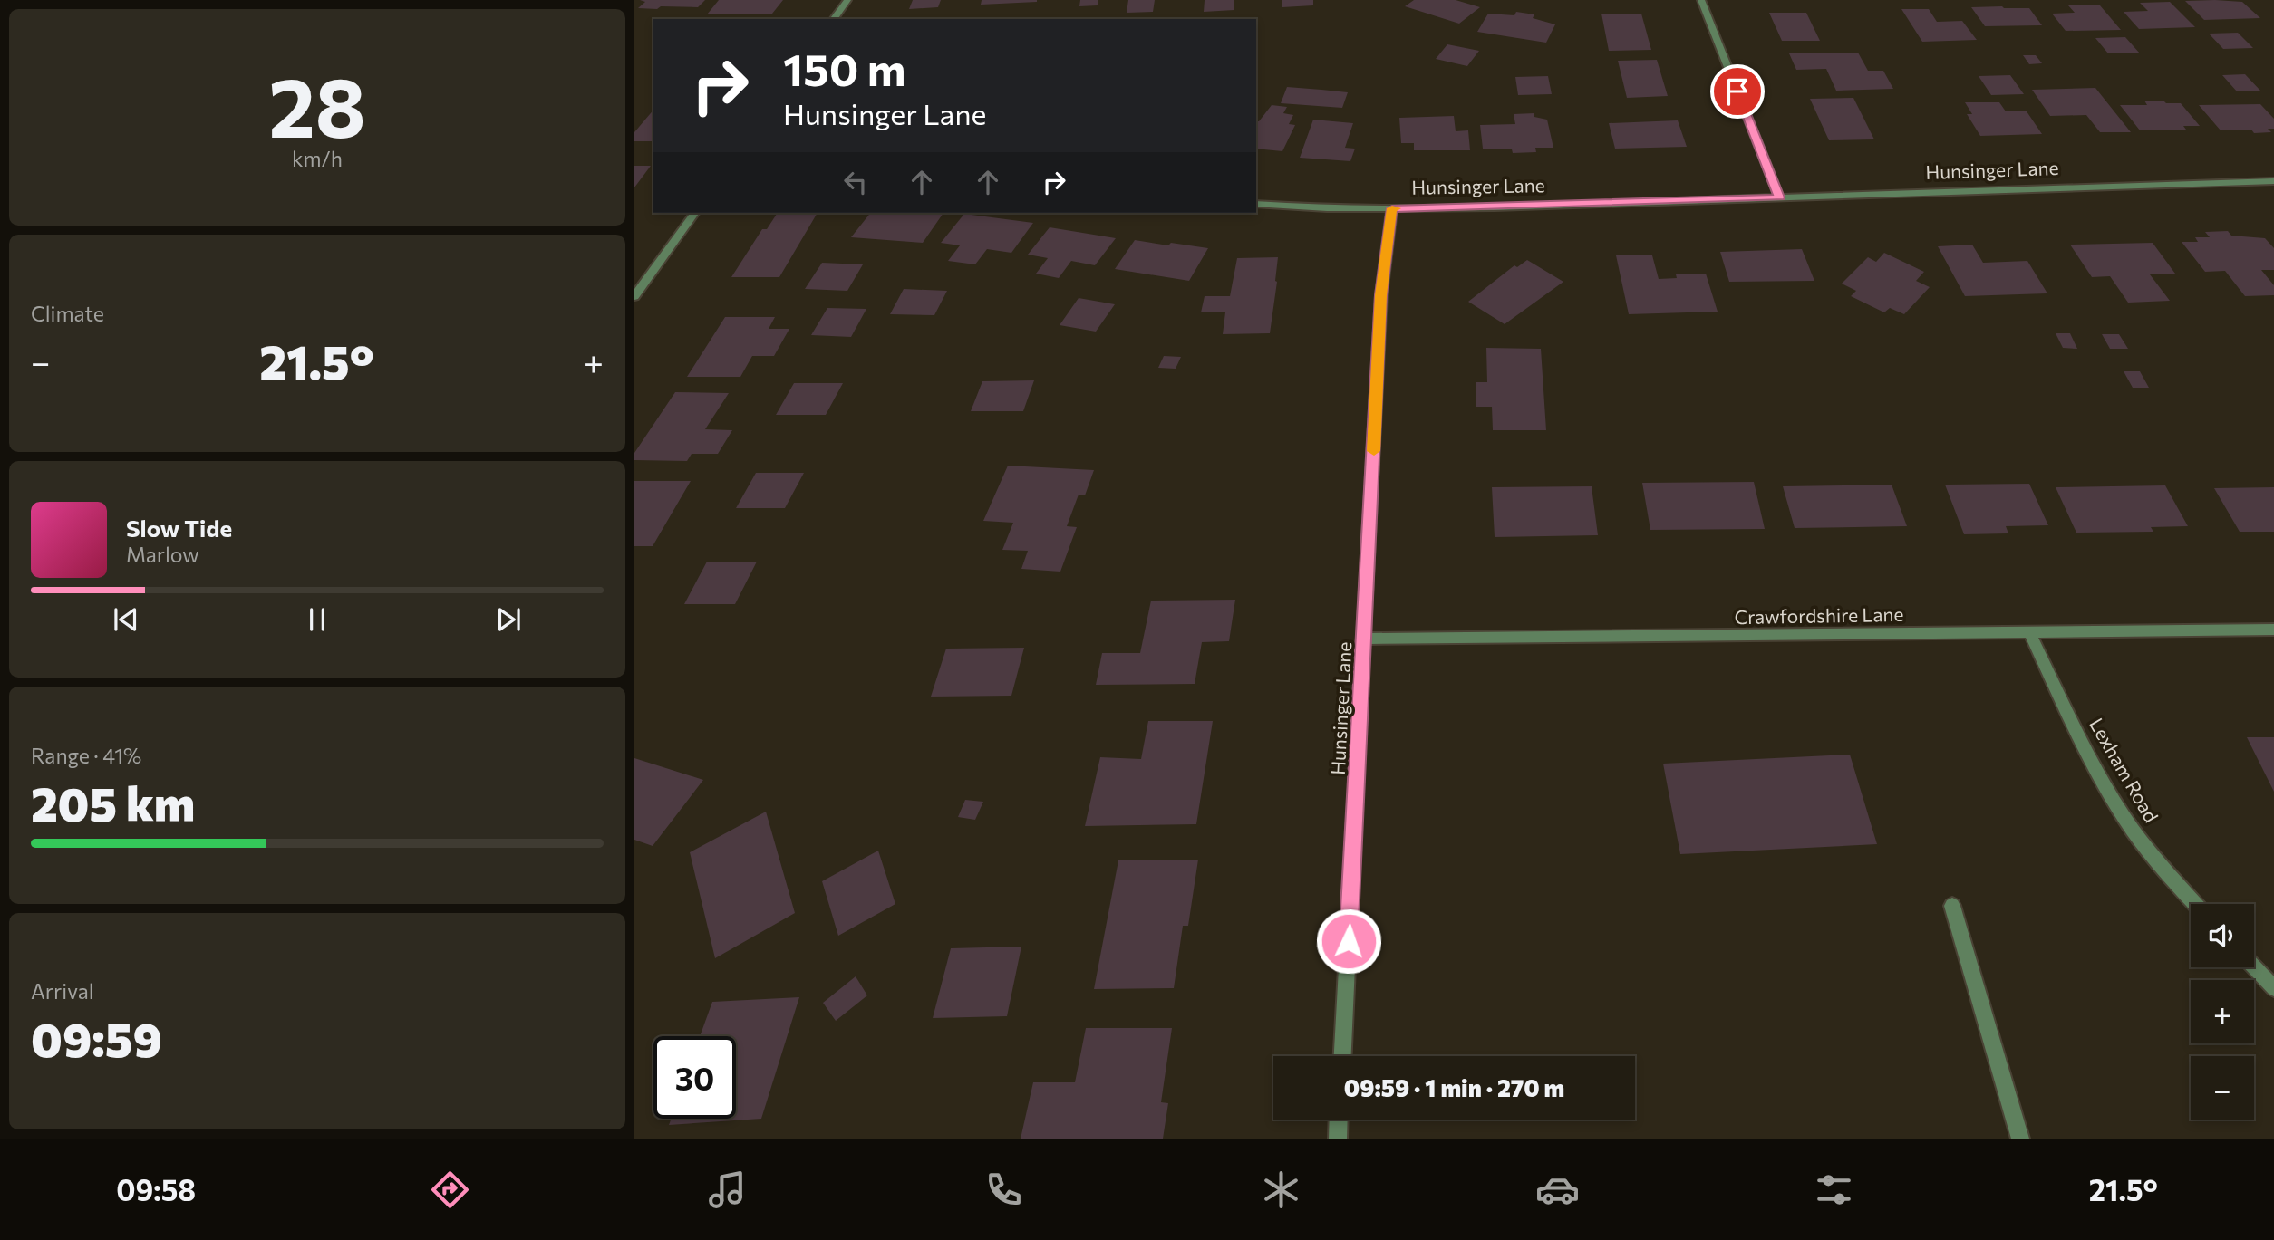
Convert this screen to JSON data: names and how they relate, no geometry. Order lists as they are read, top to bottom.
{
  "streets": {
    "street": ["Hunsinger Lane", "Crawfordshire Lane", "Lexham Road"]
  },
  "crossings": [
    ["Hunsinger Lane", "Crawfordshire Lane"],
    ["Crawfordshire Lane", "Lexham Road"]
  ],
  "page": {
    "tile": [
      ["28", "km/h"],
      "Climate",
      ["Range · 41%", "205 km"],
      ["Arrival", "09:59"]
    ],
    "turn": ["150 m", "Hunsinger Lane"],
    "heat": ["−", "21.5°", "+"],
    "song": ["Slow Tide", "Marlow"],
    "map_buttons": ["+", "−"],
    "limit": "30",
    "trip": "09:59 · 1 min · 270 m",
    "tabs": ["09:58", "21.5°"]
  }
}
